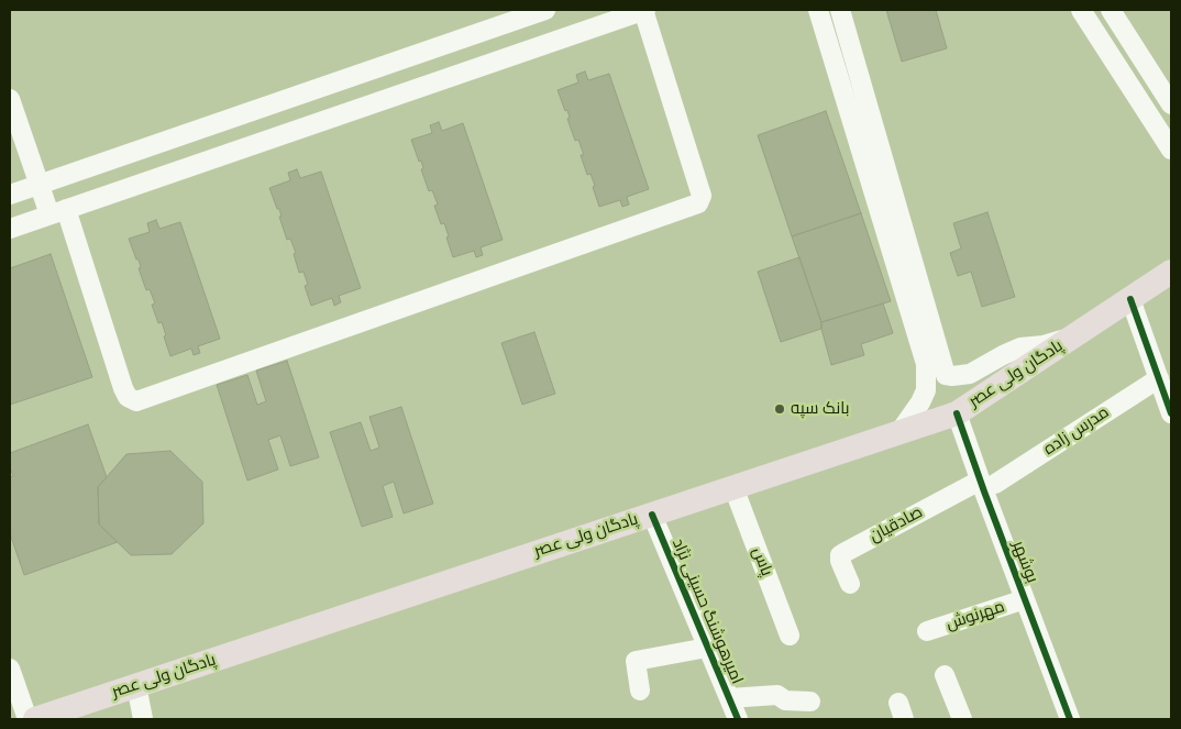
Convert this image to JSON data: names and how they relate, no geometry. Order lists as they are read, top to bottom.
{
  "streets": {
    "main road": ["پادگان ولی عصر"],
    "street": [
      "مدرس زاده",
      "صادقیان",
      "پاس",
      "بوشهر",
      "امیرهوشنگ حسینی نژاد",
      "مهرنوش"
    ]
  },
  "crossings": [
    ["پادگان ولی عصر", "پاس"],
    ["پادگان ولی عصر", "بوشهر"],
    ["پادگان ولی عصر", "امیرهوشنگ حسینی نژاد"],
    ["مدرس زاده", "صادقیان"],
    ["مدرس زاده", "بوشهر"],
    ["صادقیان", "بوشهر"],
    ["بوشهر", "مهرنوش"]
  ],
  "places": ["بانک سپه"]
}
